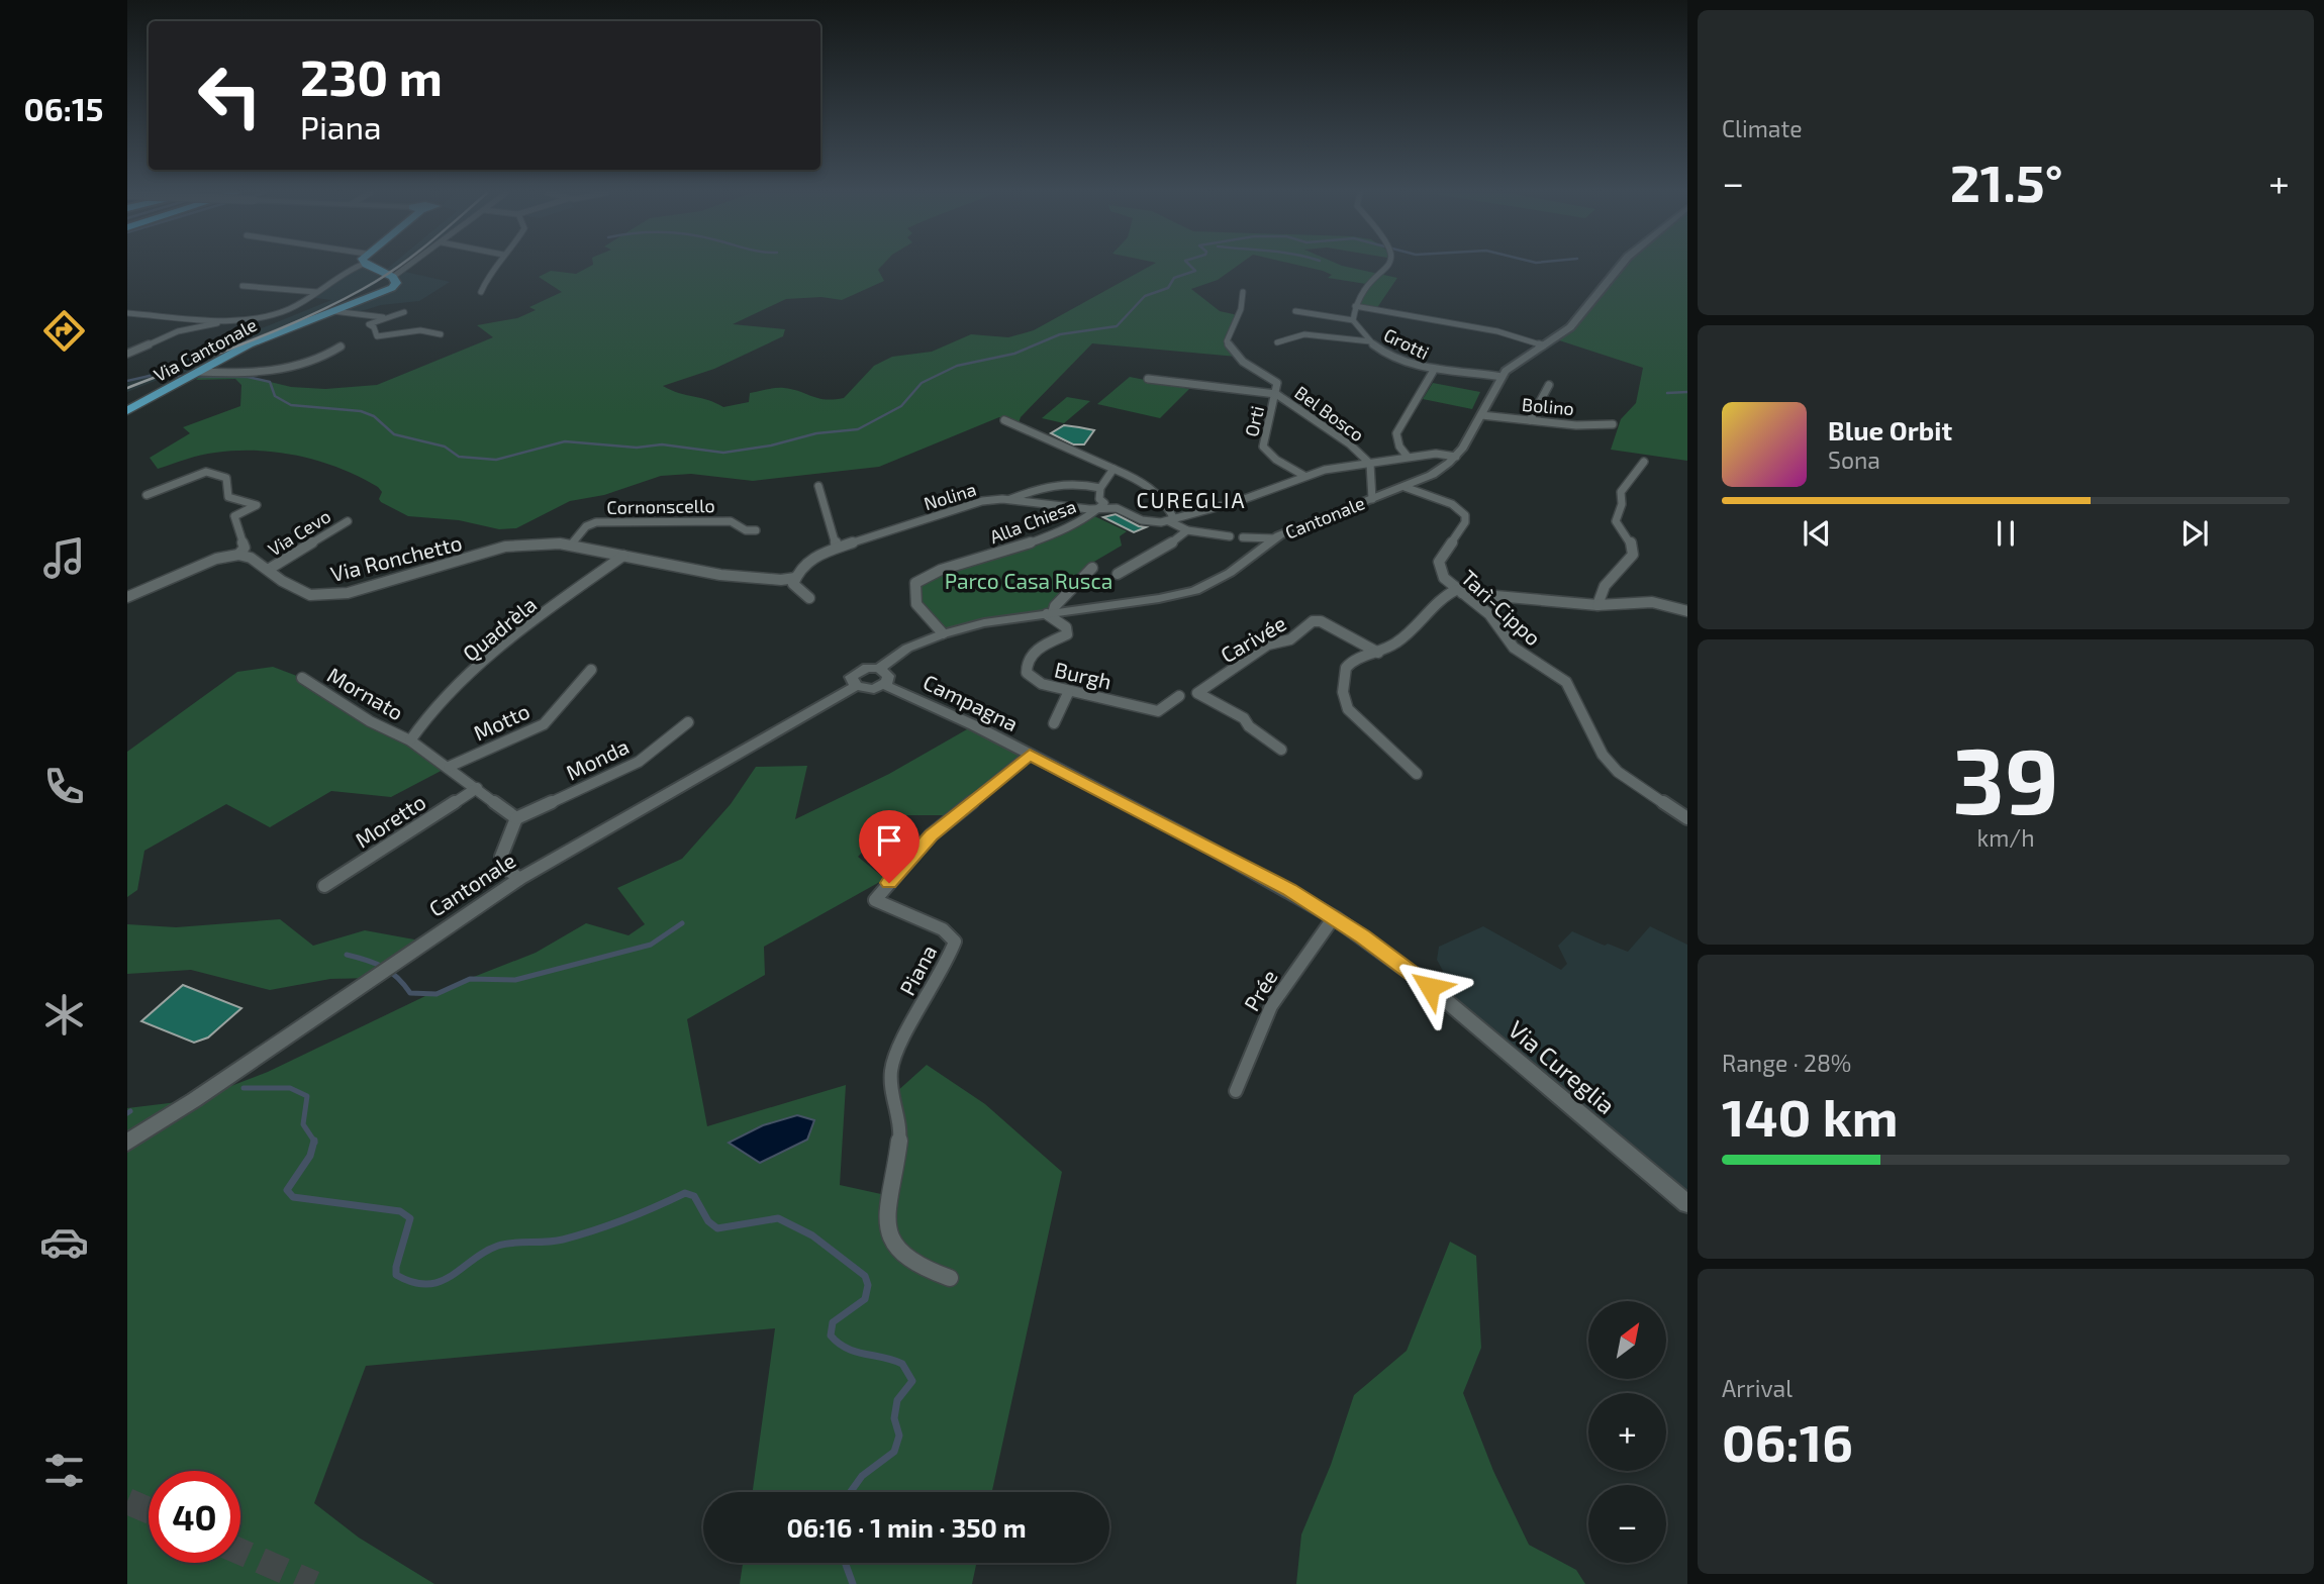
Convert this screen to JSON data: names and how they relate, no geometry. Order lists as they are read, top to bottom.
{
  "streets": {
    "main road": ["Via Cantonale"],
    "street": [
      "Grotti",
      "Bolino",
      "Bel Bosco",
      "Orti",
      "Nolina",
      "Cornonscello",
      "Cantonale",
      "Alla Chiesa",
      "Via Cevo",
      "Via Ronchetto",
      "Tarì-Cippo",
      "Quadrèla",
      "Carivée",
      "Burgh",
      "Mornato",
      "Campagna",
      "Motto",
      "Monda",
      "Moretto",
      "Piana",
      "Prée",
      "Via Cureglia"
    ]
  },
  "crossings": [
    ["Grotti", "Cantonale"],
    ["Bolino", "Cantonale"],
    ["Bel Bosco", "Orti"],
    ["Bel Bosco", "Cantonale"],
    ["Nolina", "Alla Chiesa"],
    ["Cornonscello", "Via Ronchetto"],
    ["Cantonale", "Alla Chiesa"],
    ["Cantonale", "Tarì-Cippo"],
    ["Cantonale", "Burgh"],
    ["Via Cevo", "Via Ronchetto"],
    ["Quadrèla", "Mornato"],
    ["Campagna", "Piana"],
    ["Campagna", "Prée"],
    ["Campagna", "Via Cureglia"]
  ],
  "districts": ["CUREGLIA"],
  "parks": ["Parco Casa Rusca"],
  "north": "top right",
  "page": {
    "tabs": "06:15",
    "tile": [
      "Climate",
      ["39", "km/h"],
      ["Range · 28%", "140 km"],
      ["Arrival", "06:16"]
    ],
    "turn": ["230 m", "Piana"],
    "heat": ["−", "21.5°", "+"],
    "song": ["Blue Orbit", "Sona"],
    "map_buttons": ["+", "−"],
    "limit": "40",
    "trip": "06:16 · 1 min · 350 m"
  }
}
